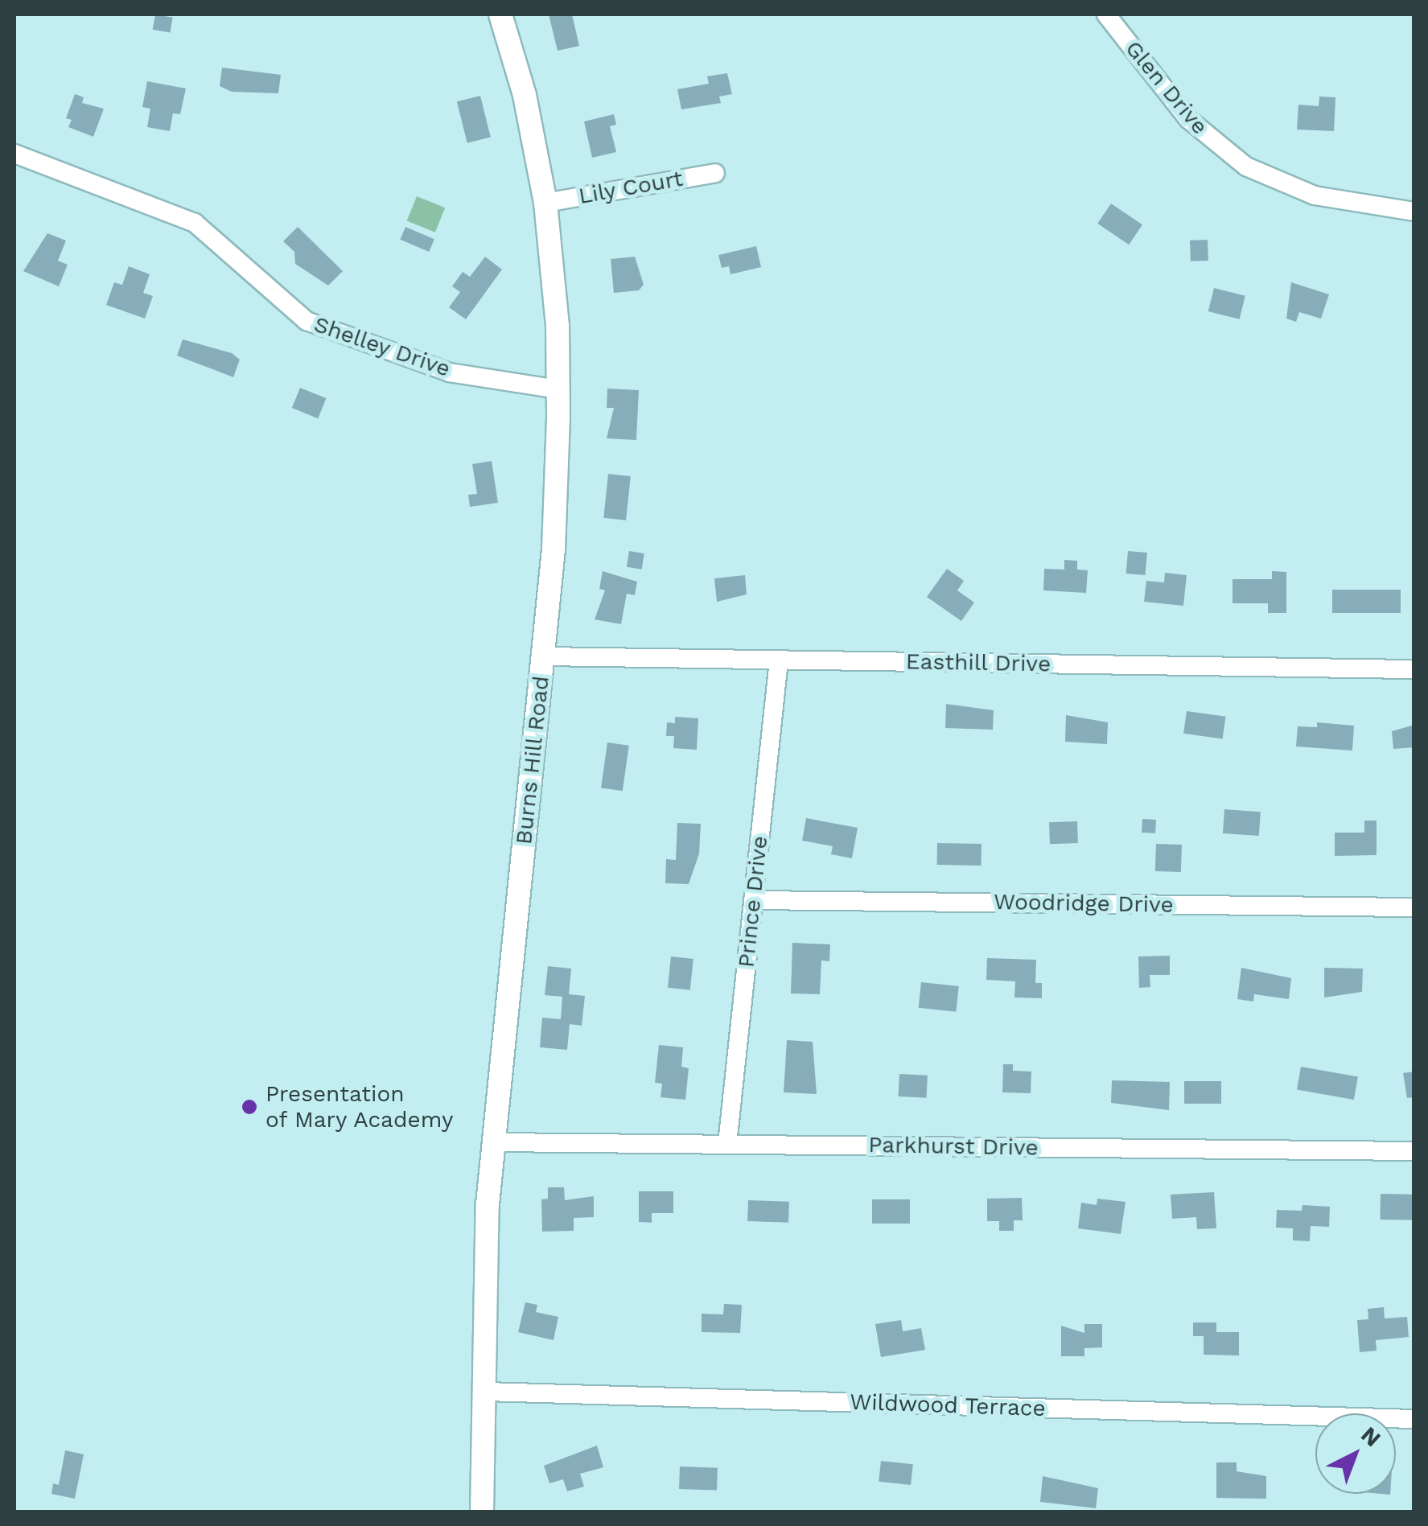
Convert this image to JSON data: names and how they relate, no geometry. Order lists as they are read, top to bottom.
{
  "streets": {
    "street": [
      "Glen Drive",
      "Lily Court",
      "Shelley Drive",
      "Easthill Drive",
      "Burns Hill Road",
      "Prince Drive",
      "Woodridge Drive",
      "Parkhurst Drive",
      "Wildwood Terrace"
    ]
  },
  "crossings": [
    ["Lily Court", "Burns Hill Road"],
    ["Shelley Drive", "Burns Hill Road"],
    ["Easthill Drive", "Burns Hill Road"],
    ["Easthill Drive", "Prince Drive"],
    ["Burns Hill Road", "Parkhurst Drive"],
    ["Burns Hill Road", "Wildwood Terrace"],
    ["Prince Drive", "Woodridge Drive"],
    ["Prince Drive", "Parkhurst Drive"]
  ],
  "places": ["Presentation of Mary Academy"],
  "north": "top right"
}
